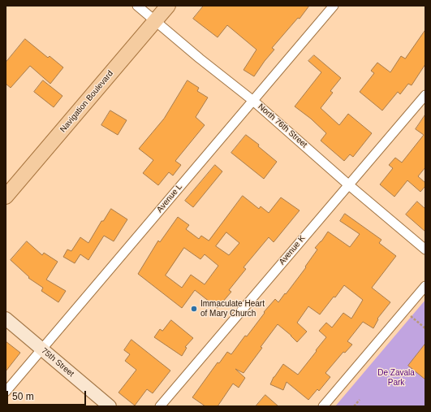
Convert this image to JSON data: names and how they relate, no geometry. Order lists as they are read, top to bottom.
{
  "streets": {
    "main road": ["Navigation Boulevard", "75th Street"],
    "street": ["North 76th Street", "Avenue L", "Avenue K"]
  },
  "crossings": [
    ["Navigation Boulevard", "North 76th Street"],
    ["North 76th Street", "Avenue L"],
    ["North 76th Street", "Avenue K"],
    ["Avenue L", "75th Street"]
  ],
  "parks": ["De Zavala Park"],
  "places": ["Immaculate Heart of Mary Church"],
  "scale_bar": "50 m"
}
